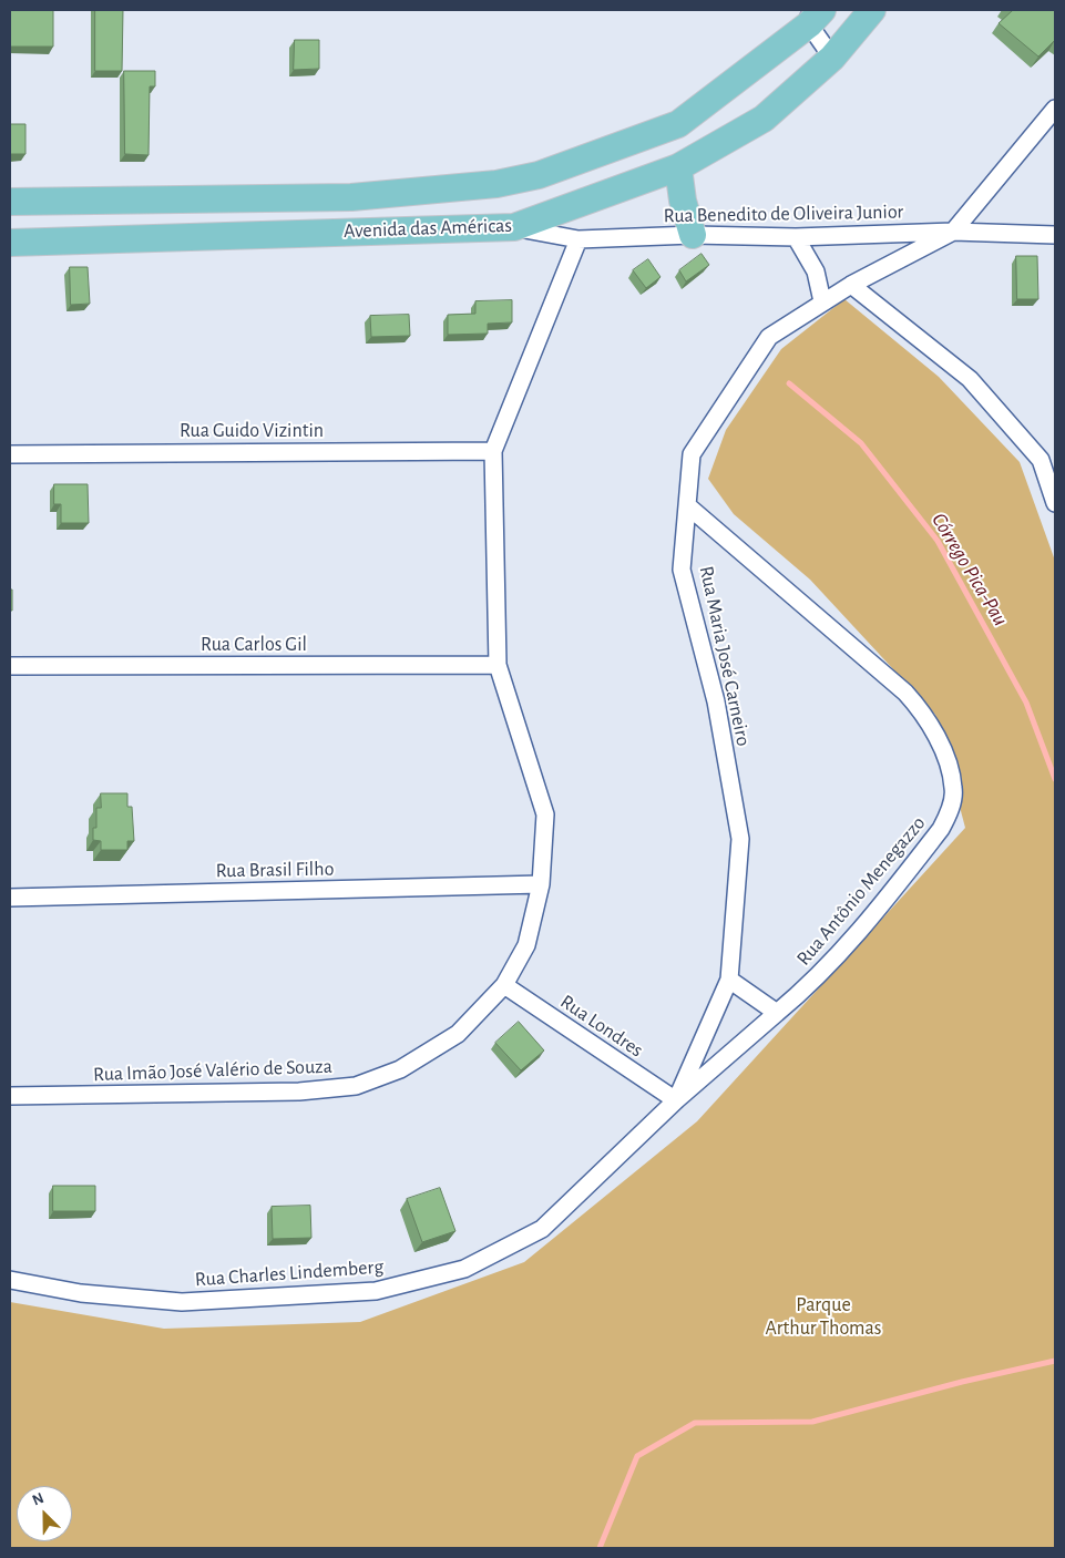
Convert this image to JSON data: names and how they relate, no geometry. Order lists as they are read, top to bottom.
{
  "streets": {
    "main road": ["Avenida das Américas"],
    "street": [
      "Rua Benedito de Oliveira Junior",
      "Rua Guido Vizintin",
      "Rua Carlos Gil",
      "Rua Maria José Carneiro",
      "Rua Brasil Filho",
      "Rua Antônio Menegazzo",
      "Rua Londres",
      "Rua Imão José Valério de Souza",
      "Rua Charles Lindemberg"
    ]
  },
  "crossings": [
    ["Rua Benedito de Oliveira Junior", "Avenida das Américas"],
    ["Rua Benedito de Oliveira Junior", "Rua Maria José Carneiro"],
    ["Rua Benedito de Oliveira Junior", "Rua Imão José Valério de Souza"],
    ["Rua Guido Vizintin", "Rua Imão José Valério de Souza"],
    ["Rua Carlos Gil", "Rua Imão José Valério de Souza"],
    ["Rua Maria José Carneiro", "Rua Antônio Menegazzo"],
    ["Rua Maria José Carneiro", "Rua Charles Lindemberg"],
    ["Rua Brasil Filho", "Rua Imão José Valério de Souza"],
    ["Rua Antônio Menegazzo", "Rua Londres"],
    ["Rua Antônio Menegazzo", "Rua Charles Lindemberg"],
    ["Rua Londres", "Rua Imão José Valério de Souza"],
    ["Rua Londres", "Rua Charles Lindemberg"]
  ],
  "water": ["Córrego Pica-Pau"],
  "parks": ["Parque Arthur Thomas"],
  "north": "top left"
}
